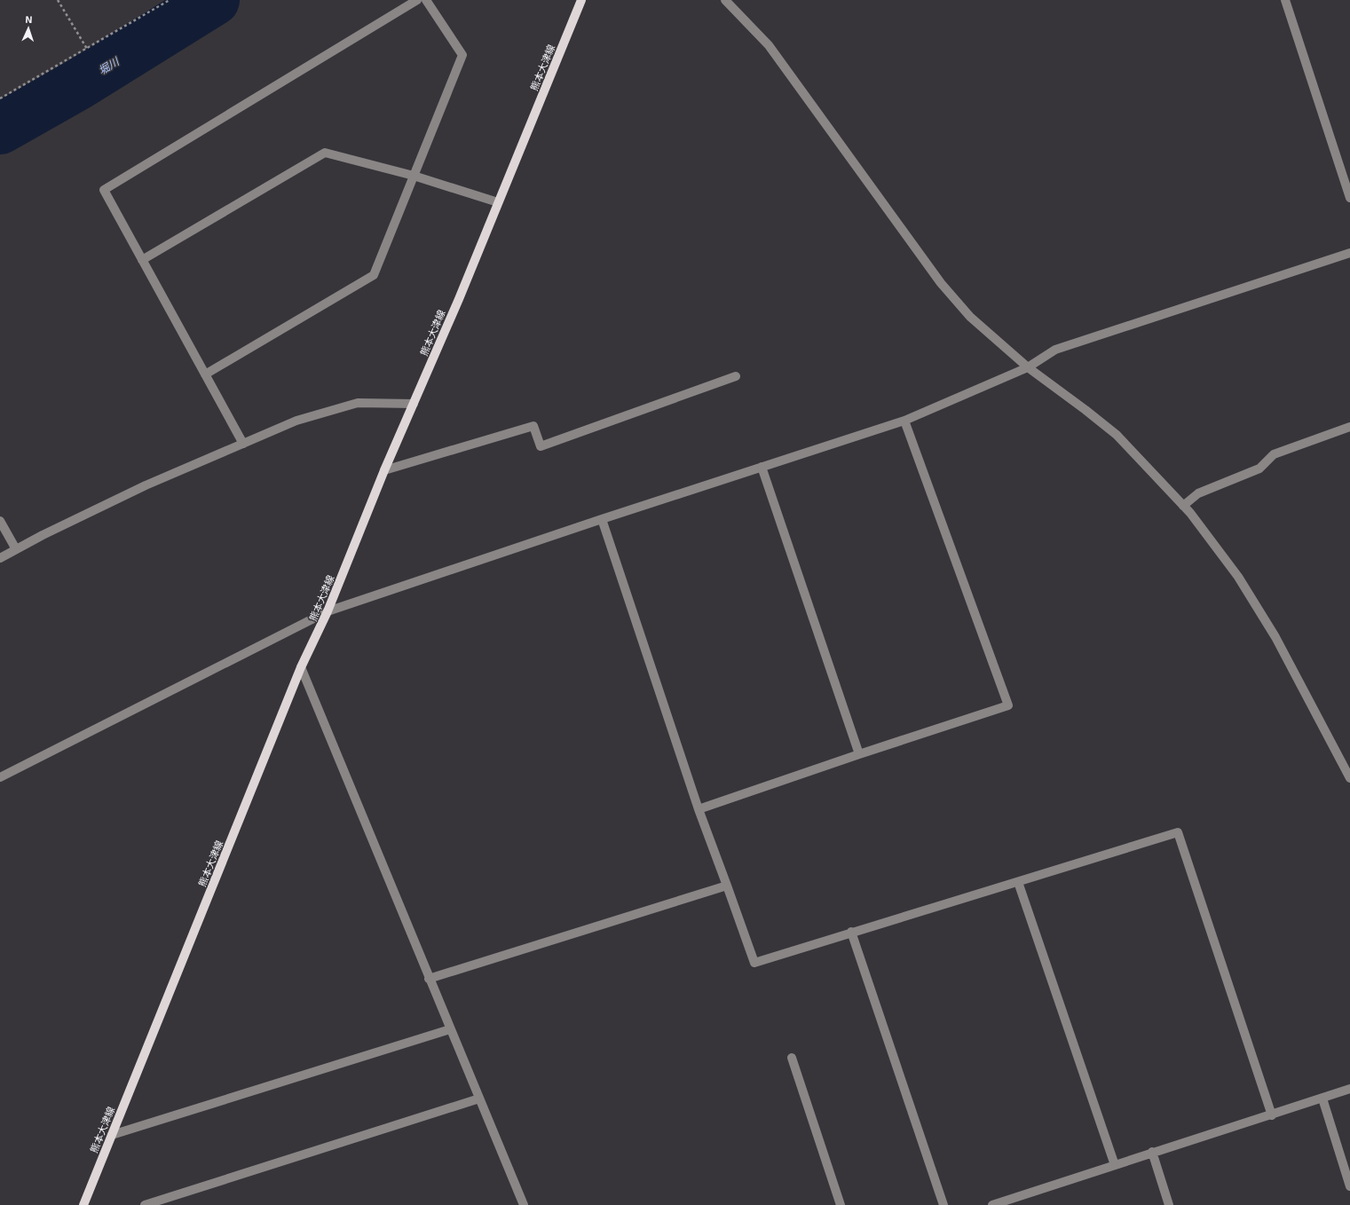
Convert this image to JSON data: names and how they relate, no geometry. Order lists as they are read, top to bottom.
{
  "streets": {
    "main road": ["熊本大津線"]
  },
  "water": ["堀川"],
  "north": "top"
}
